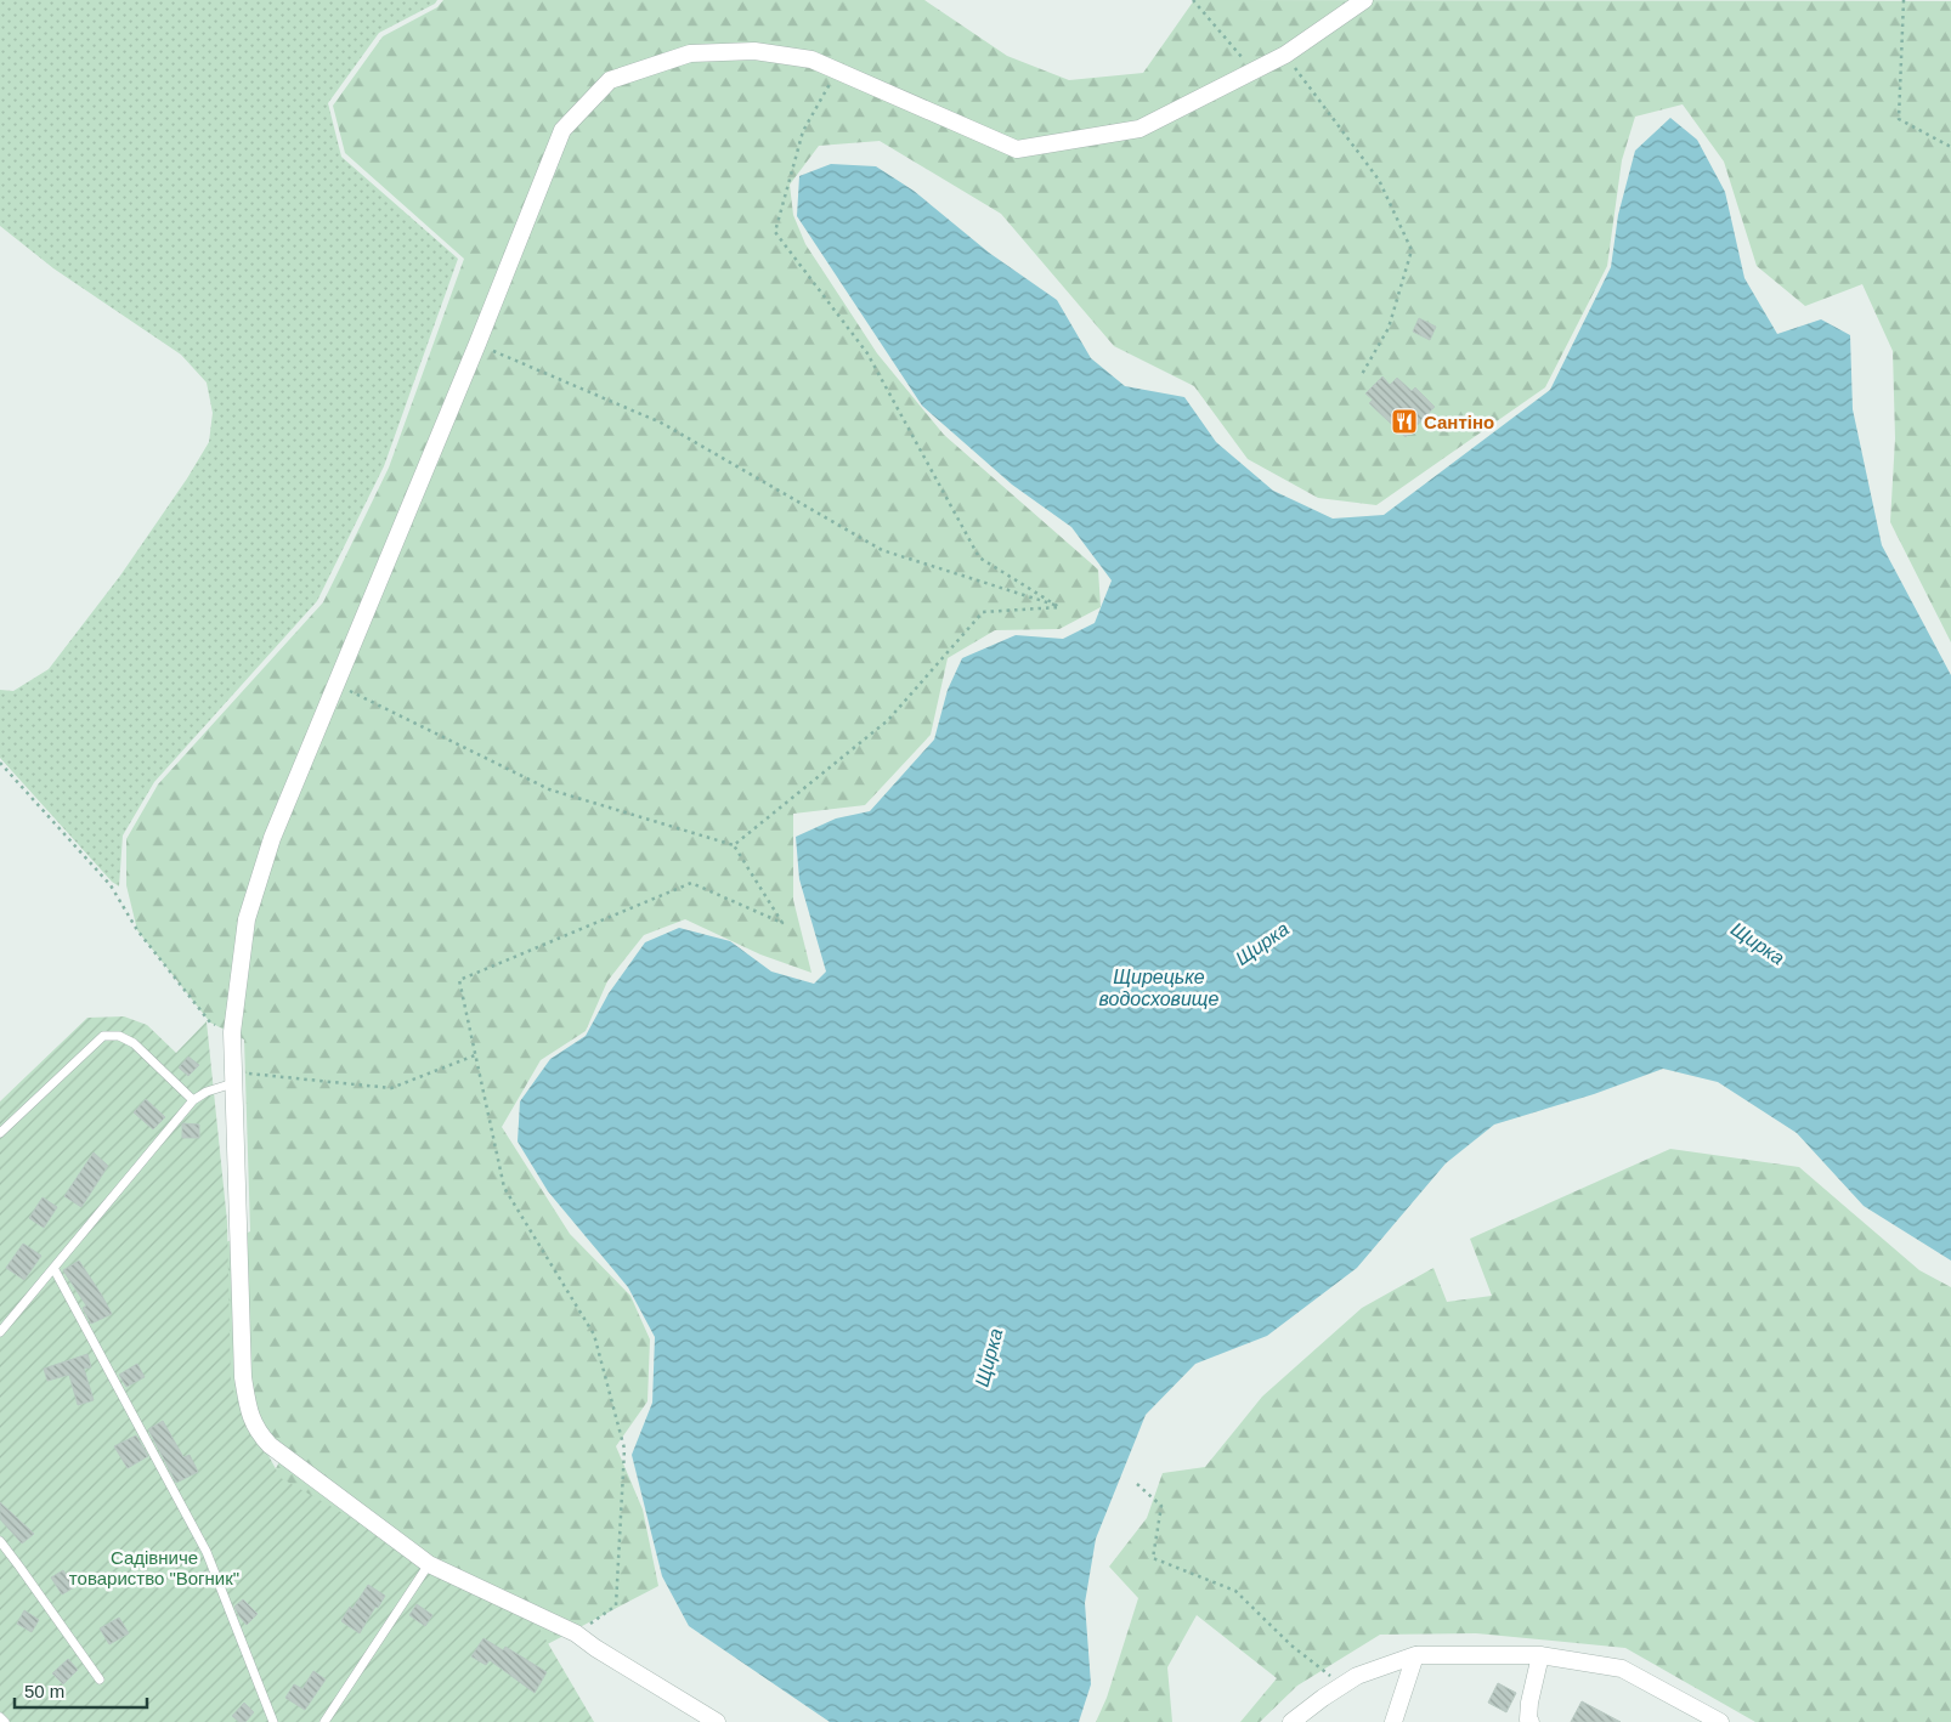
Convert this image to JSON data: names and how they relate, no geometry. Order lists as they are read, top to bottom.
{
  "water": ["Щирка", "Щирецьке водосховище"],
  "parks": ["Садівниче товариство \"Вогник\""],
  "places": {
    "restaurant": ["Сантіно"]
  },
  "scale_bar": "50 m"
}
